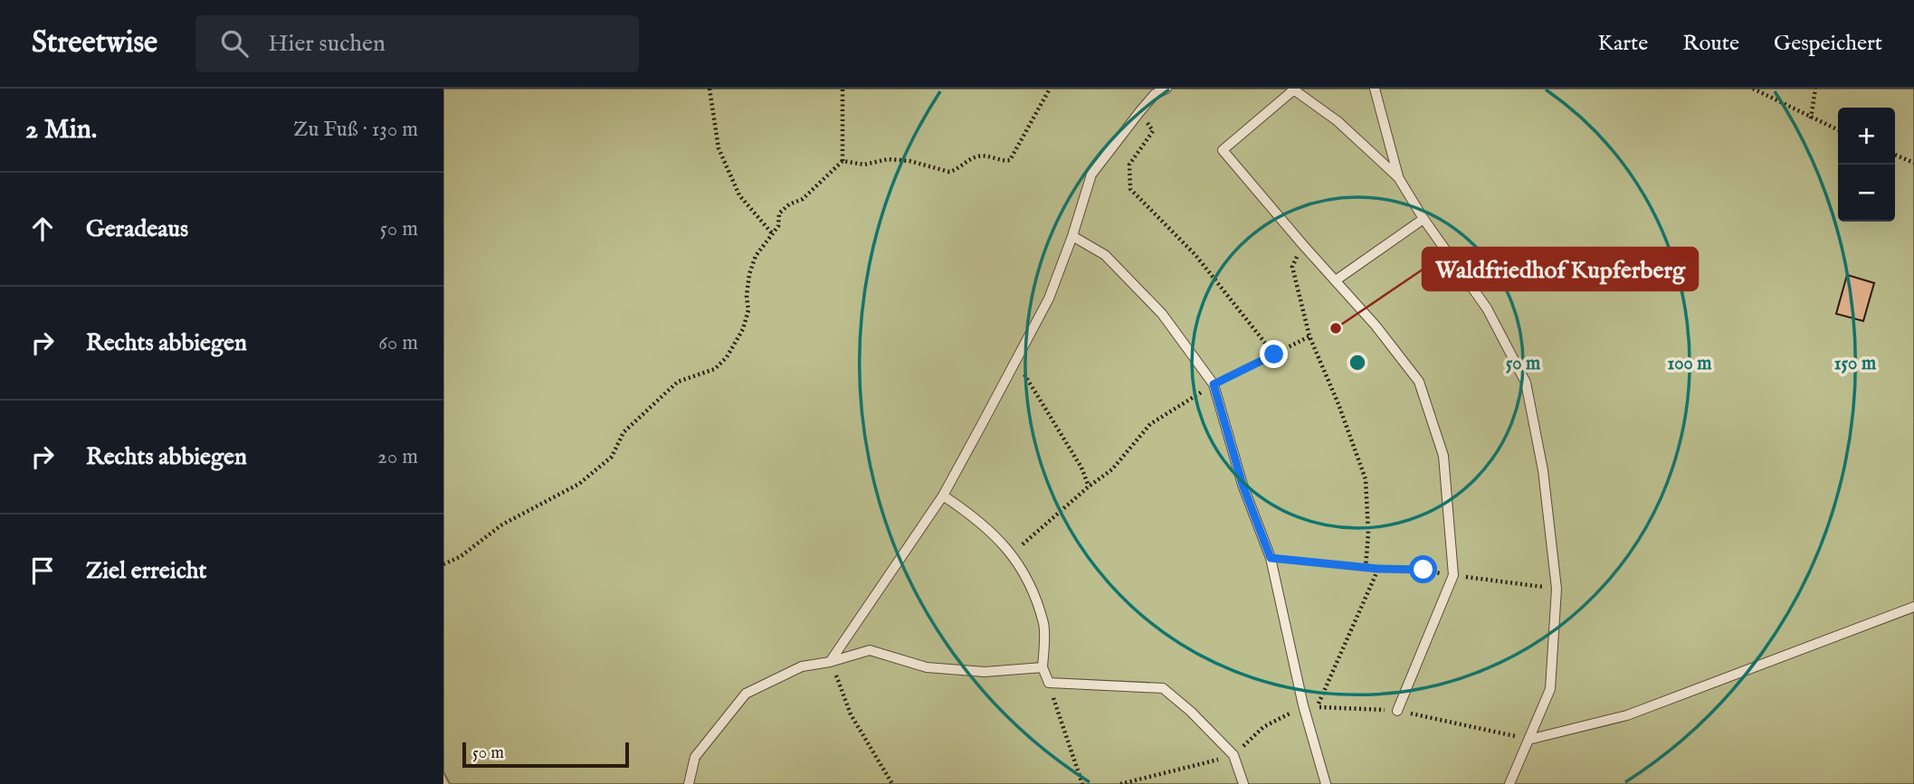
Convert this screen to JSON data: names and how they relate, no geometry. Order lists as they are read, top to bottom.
{
  "places": ["Waldfriedhof Kupferberg"],
  "scale_bar": "50 m",
  "page": {
    "header": "Streetwise",
    "search": "Hier suchen",
    "nav": ["Karte", "Route", "Gespeichert"],
    "heading": ["2 Min.", "Zu Fuß · 130 m"],
    "map_buttons": ["+", "−"],
    "list": [
      ["Geradeaus", "50 m"],
      ["Rechts abbiegen", "60 m"],
      ["Rechts abbiegen", "20 m"],
      "Ziel erreicht"
    ],
    "scale": "50 m"
  },
  "rings": ["50 m", "100 m", "150 m"]
}
